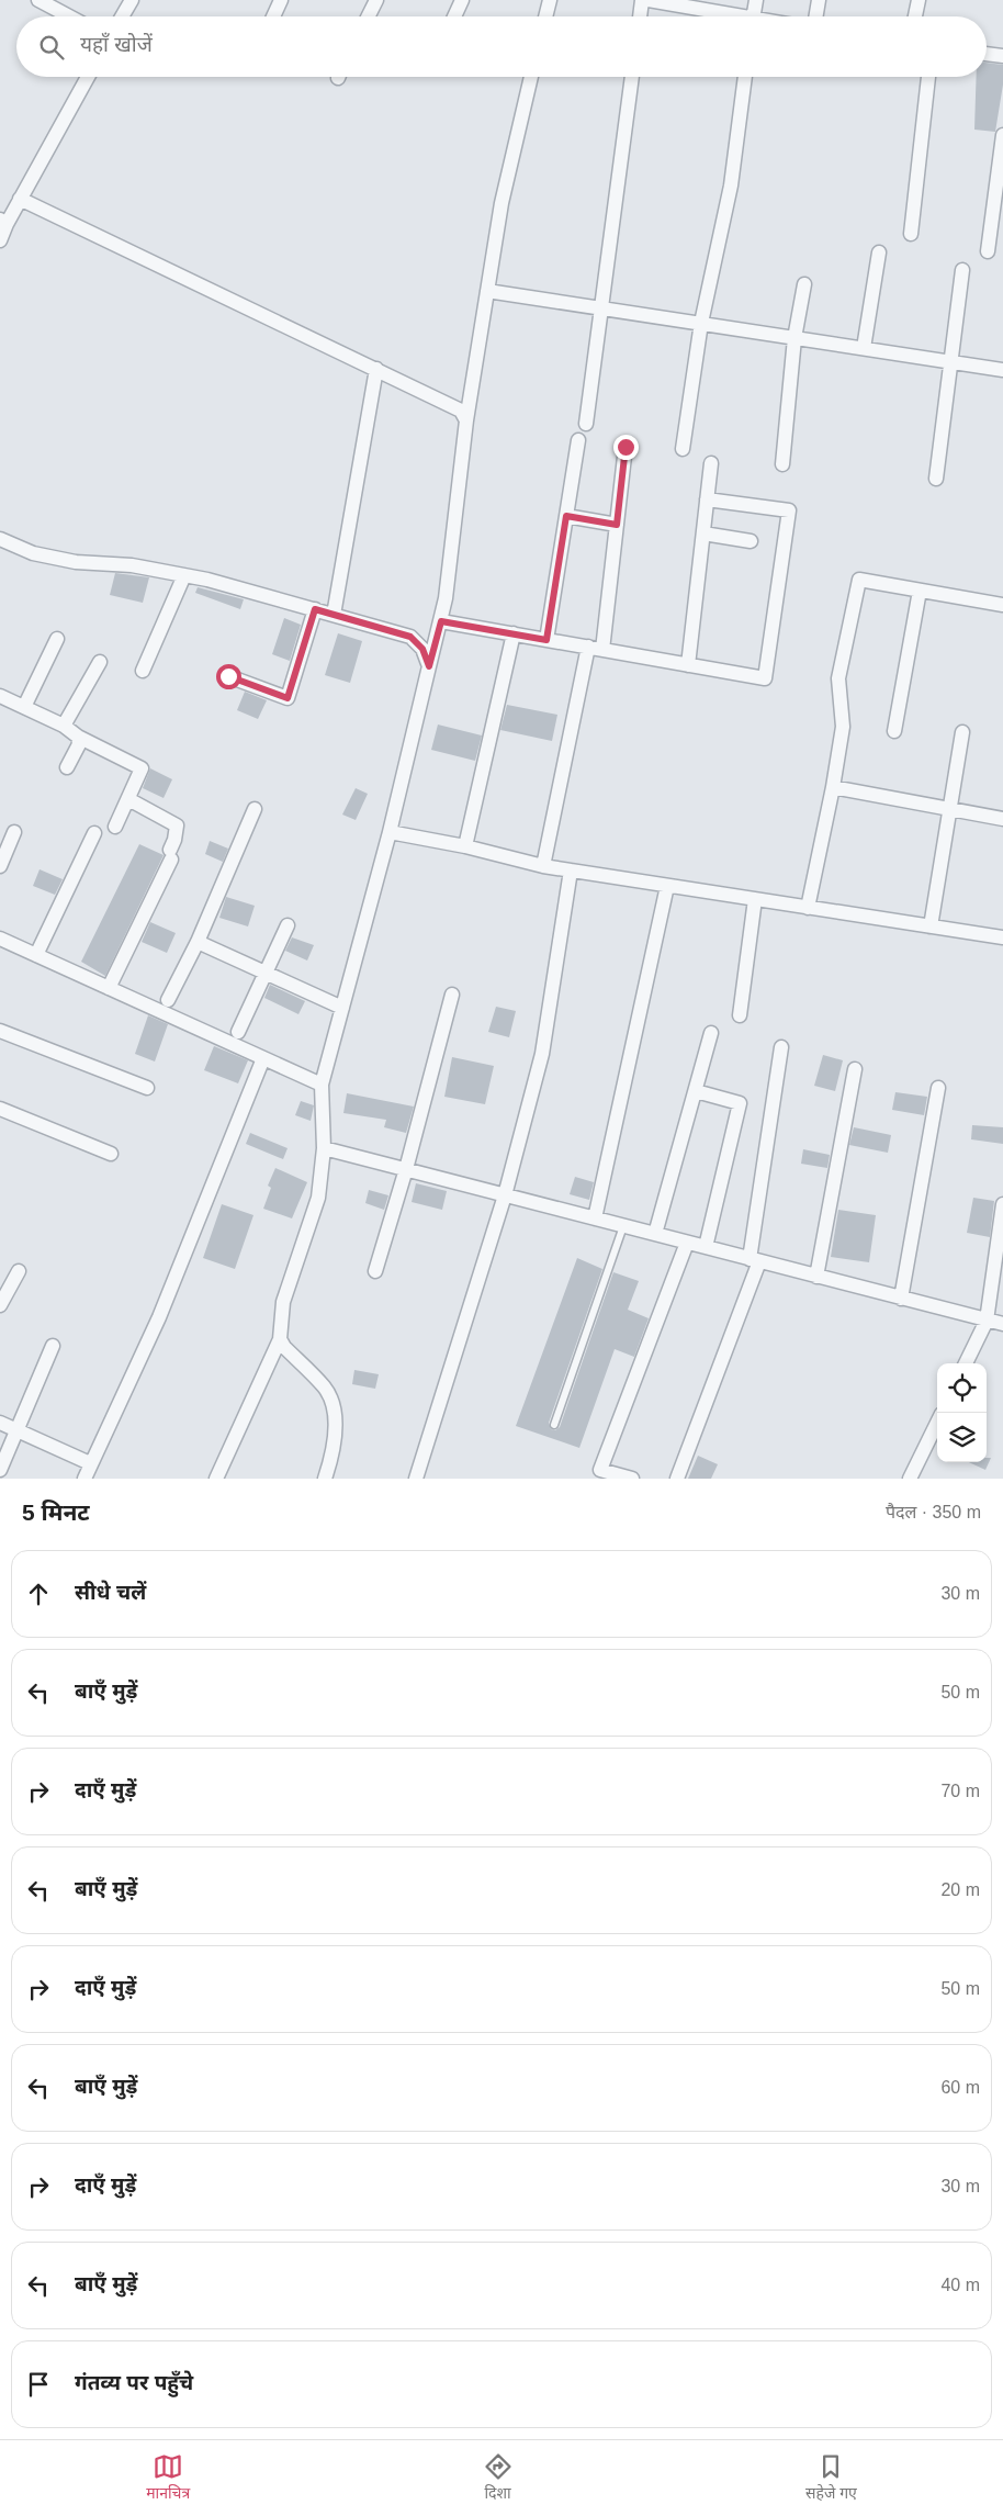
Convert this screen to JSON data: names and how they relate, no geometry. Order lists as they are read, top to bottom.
{
  "page": {
    "search": "यहाँ खोजें",
    "heading": ["5 मिनट", "पैदल · 350 m"],
    "list": [
      ["सीधे चलें", "30 m"],
      ["बाएँ मुड़ें", "50 m"],
      ["दाएँ मुड़ें", "70 m"],
      ["बाएँ मुड़ें", "20 m"],
      ["दाएँ मुड़ें", "50 m"],
      ["बाएँ मुड़ें", "60 m"],
      ["दाएँ मुड़ें", "30 m"],
      ["बाएँ मुड़ें", "40 m"],
      "गंतव्य पर पहुँचे"
    ],
    "nav": ["मानचित्र", "दिशा", "सहेजे गए"]
  }
}
